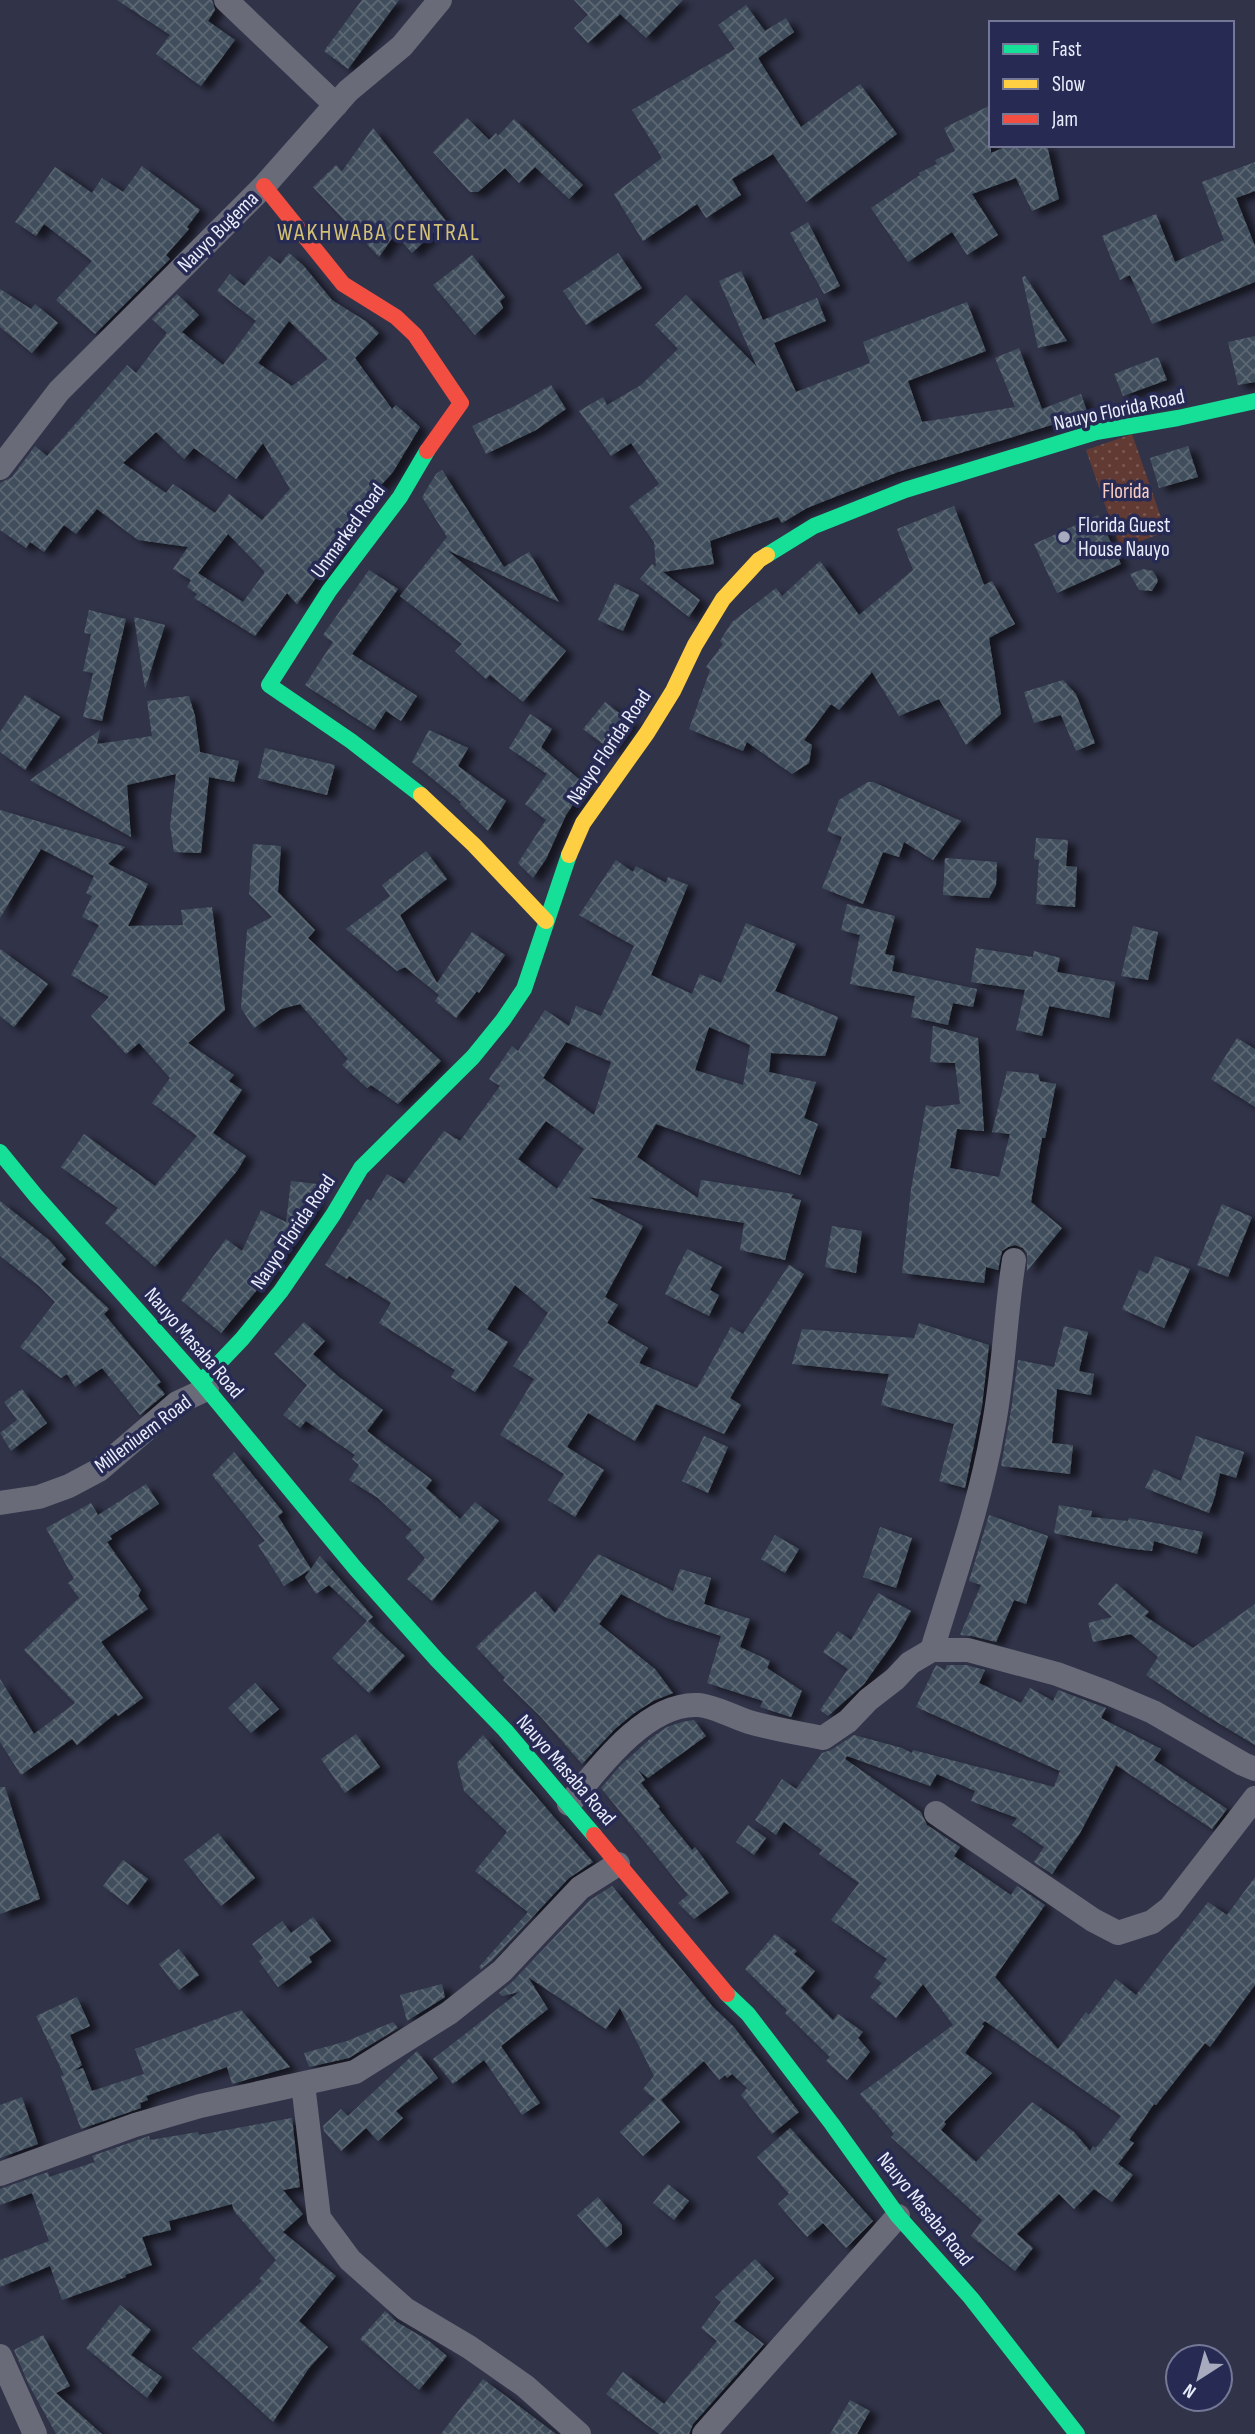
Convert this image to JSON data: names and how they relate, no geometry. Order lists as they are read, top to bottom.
{
  "streets": {
    "street": [
      "Nauyo Bugema",
      "Nauyo Florida Road",
      "Unmarked Road",
      "Nauyo Masaba Road",
      "Milleniuem Road"
    ]
  },
  "crossings": [
    ["Nauyo Bugema", "Unmarked Road"],
    ["Nauyo Florida Road", "Unmarked Road"],
    ["Nauyo Florida Road", "Nauyo Masaba Road"],
    ["Nauyo Florida Road", "Milleniuem Road"],
    ["Nauyo Masaba Road", "Milleniuem Road"]
  ],
  "districts": ["WAKHWABA CENTRAL"],
  "parks": ["Florida"],
  "places": ["Florida Guest House Nauyo"],
  "legend": ["Fast", "Slow", "Jam"],
  "north": "bottom left"
}
